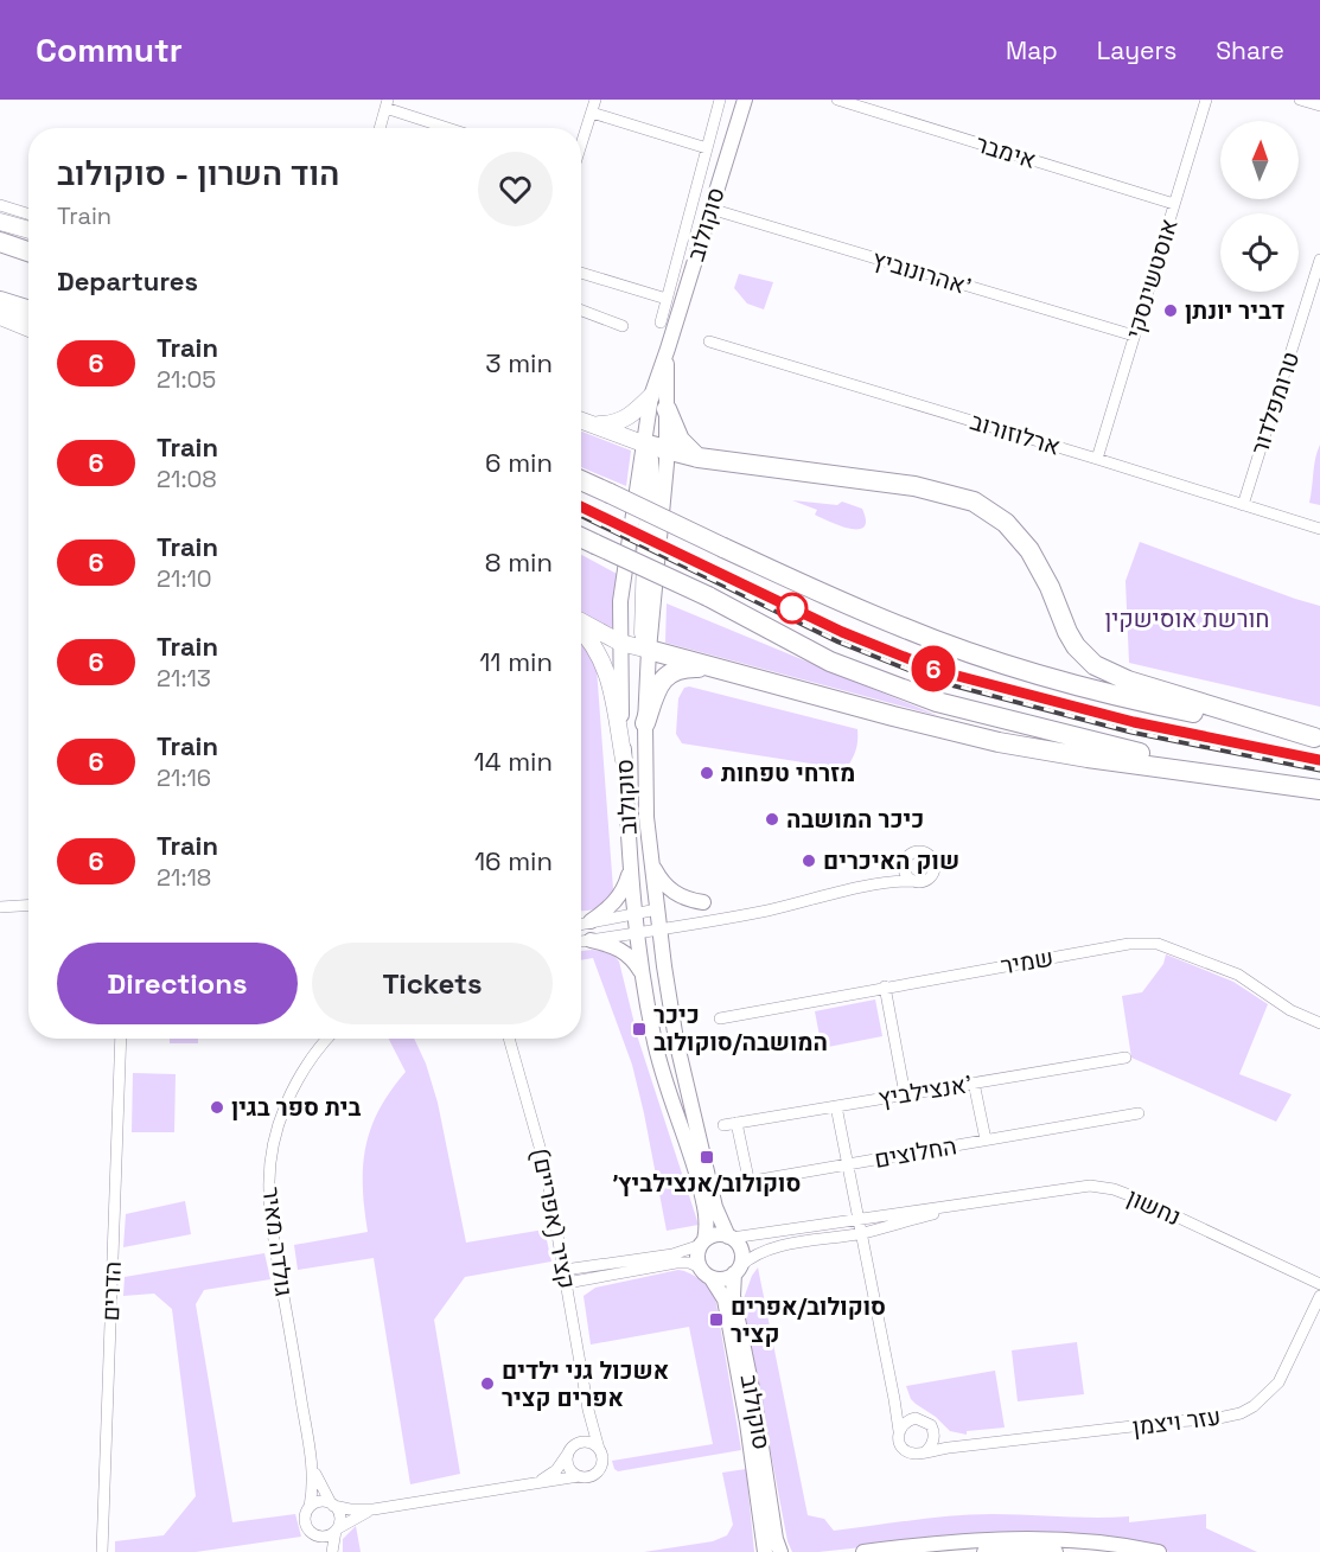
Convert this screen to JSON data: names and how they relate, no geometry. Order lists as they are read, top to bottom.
{
  "streets": {
    "main road": ["סוקולוב"],
    "street": [
      "אימבר",
      "אהרונוביץ'",
      "אוסטשינסקי",
      "טרומפלדור",
      "ארלוזורוב",
      "שמיר",
      "אנצילביץ'",
      "החלוצים",
      "נחשון",
      "קציר (אפריים)",
      "גולדה מאיר",
      "הדרים",
      "עזר ויצמן"
    ]
  },
  "crossings": [
    ["אימבר", "אוסטשינסקי"],
    ["סוקולוב", "אהרונוביץ'"],
    ["סוקולוב", "נחשון"],
    ["אהרונוביץ'", "אוסטשינסקי"],
    ["אוסטשינסקי", "ארלוזורוב"],
    ["טרומפלדור", "ארלוזורוב"],
    ["אנצילביץ'", "החלוצים"]
  ],
  "parks": ["חורשת אוסישקין"],
  "places": {
    "other": [
      "דביר יונתן",
      "מזרחי טפחות",
      "כיכר המושבה",
      "שוק האיכרים",
      "בית ספר בגין",
      "אשכול גני ילדים אפרים קציר"
    ],
    "transit": ["כיכר המושבה/סוקולוב", "סוקולוב/אנצילביץ׳", "סוקולוב/אפרים קציר"]
  },
  "north": "top",
  "page": {
    "header": "Commutr",
    "nav": ["Map", "Layers", "Share"],
    "on_map": "6",
    "heading": [
      ["הוד השרון - סוקולוב", "Train"],
      "Departures"
    ],
    "list": [
      {
        "mark": "6",
        "name": "Train",
        "note": "21:05",
        "value": "3 min"
      },
      {
        "mark": "6",
        "name": "Train",
        "note": "21:08",
        "value": "6 min"
      },
      {
        "mark": "6",
        "name": "Train",
        "note": "21:10",
        "value": "8 min"
      },
      {
        "mark": "6",
        "name": "Train",
        "note": "21:13",
        "value": "11 min"
      },
      {
        "mark": "6",
        "name": "Train",
        "note": "21:16",
        "value": "14 min"
      },
      {
        "mark": "6",
        "name": "Train",
        "note": "21:18",
        "value": "16 min"
      }
    ],
    "buttons": ["Directions", "Tickets"]
  }
}
